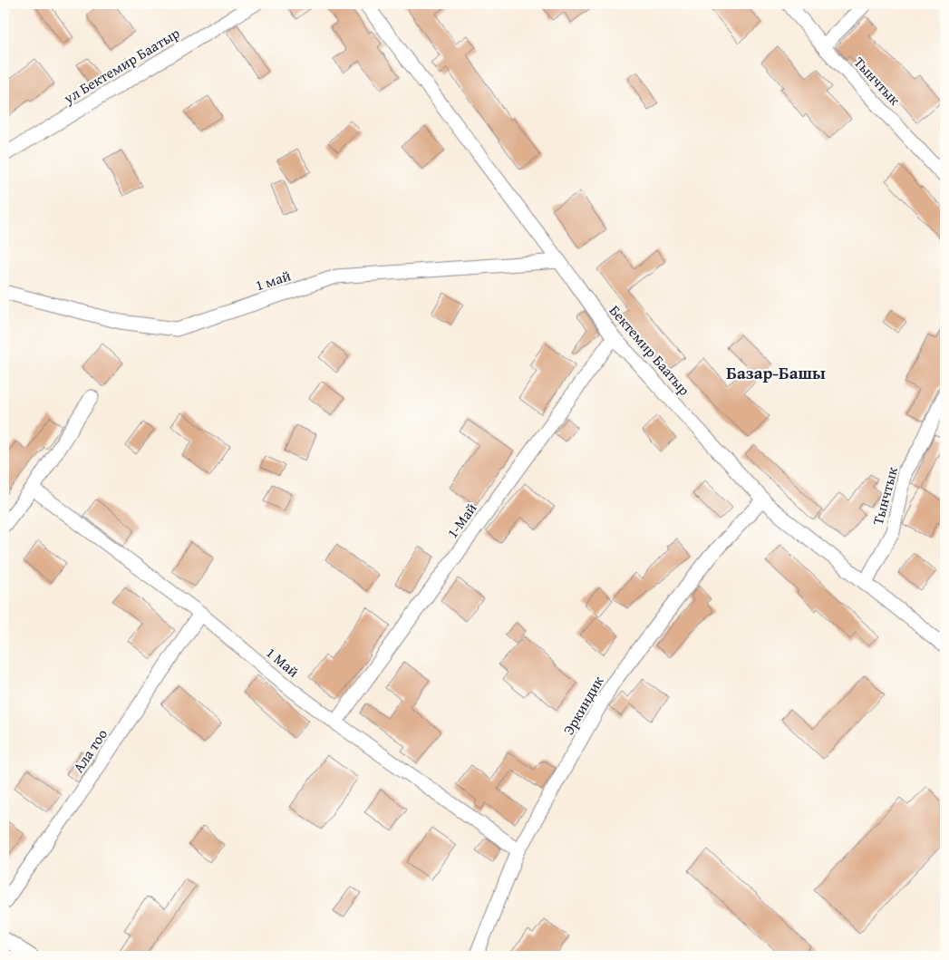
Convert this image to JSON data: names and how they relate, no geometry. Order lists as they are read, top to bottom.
{
  "streets": {
    "street": [
      "ул Бектемир Баатыр",
      "Тынчтык",
      "1 май",
      "Бектемир Баатыр",
      "1-Май",
      "1 Май",
      "Эркиндик",
      "Ала тоо"
    ]
  },
  "crossings": [
    ["Тынчтык", "Бектемир Баатыр"],
    ["1 май", "Бектемир Баатыр"],
    ["Бектемир Баатыр", "1-Май"],
    ["Бектемир Баатыр", "Эркиндик"],
    ["1-Май", "1 Май"],
    ["1 Май", "Эркиндик"],
    ["1 Май", "Ала тоо"]
  ],
  "districts": ["Базар-Башы"]
}
